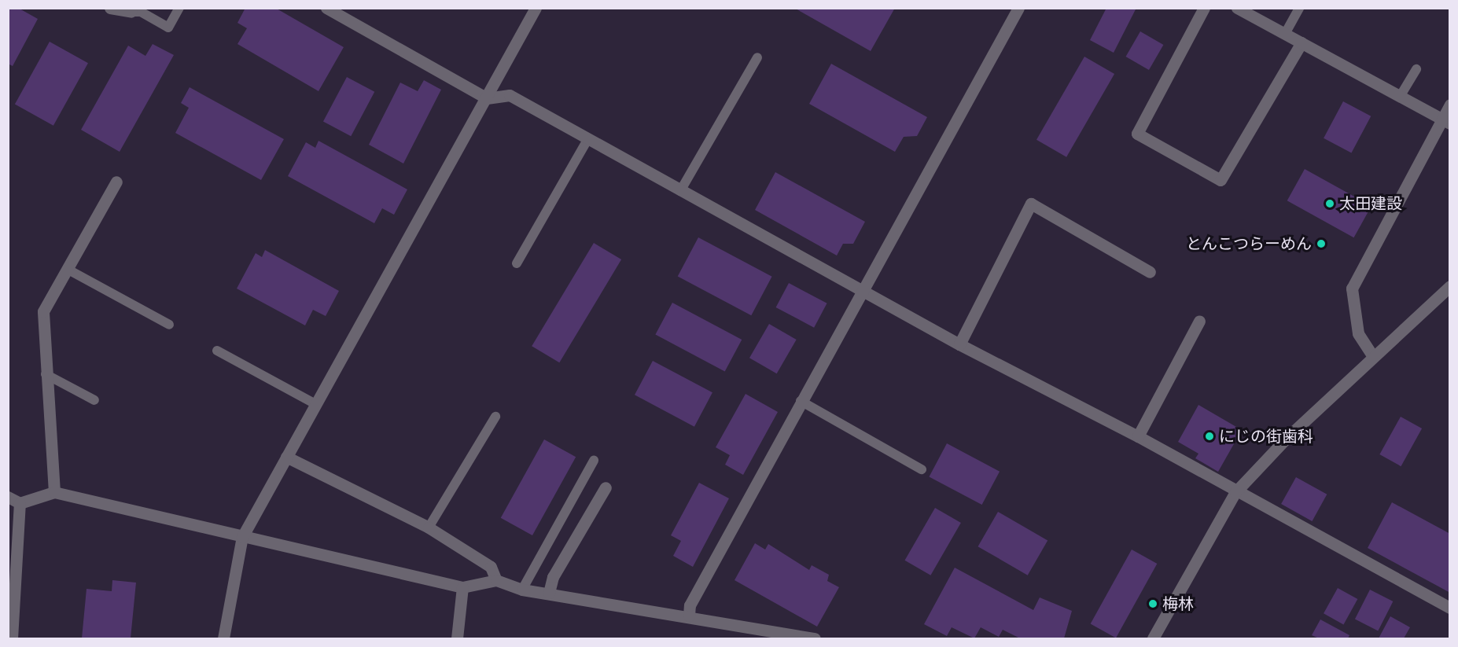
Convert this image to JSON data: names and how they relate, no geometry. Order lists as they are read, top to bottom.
{
  "places": [
    "太田建設",
    "とんこつらーめん",
    "にじの街歯科",
    "梅林"
  ]
}
